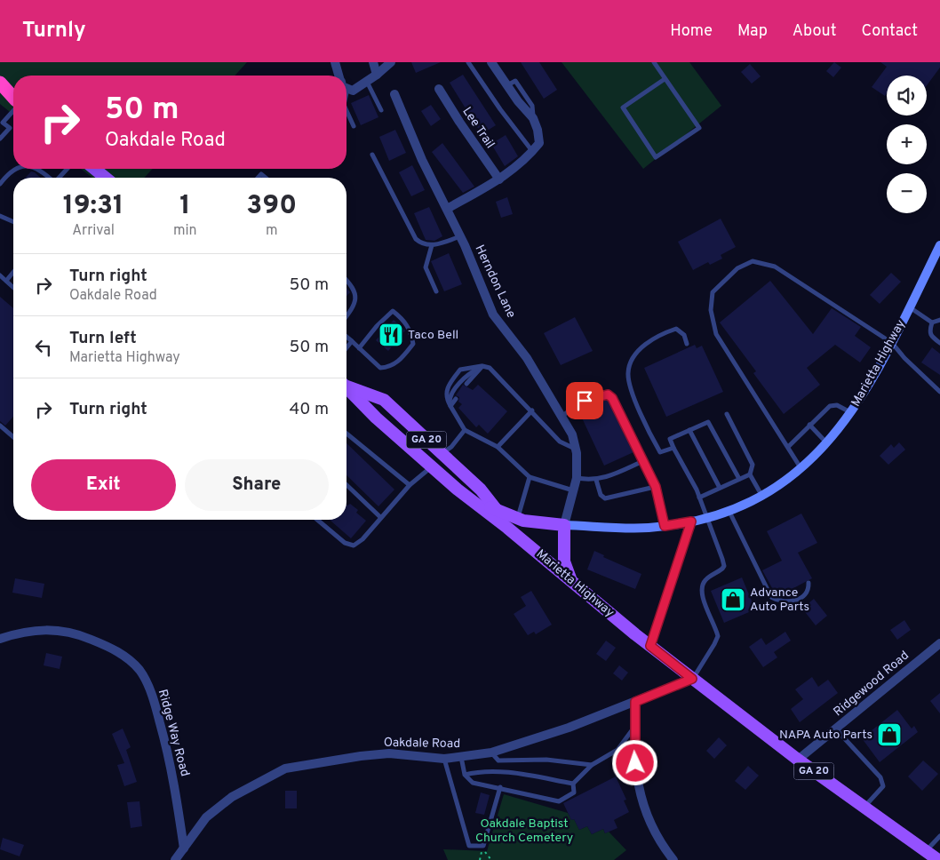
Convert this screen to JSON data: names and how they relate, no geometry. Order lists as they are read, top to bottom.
{
  "streets": {
    "main road": ["Marietta Highway", "GA 20"],
    "street": [
      "Lee Trail",
      "Herndon Lane",
      "Ridgewood Road",
      "Ridge Way Road",
      "Oakdale Road"
    ]
  },
  "crossings": [
    ["Herndon Lane", "Marietta Highway"],
    ["Marietta Highway", "GA 20"],
    ["Marietta Highway", "Oakdale Road"],
    ["GA 20", "Ridgewood Road"],
    ["GA 20", "Oakdale Road"],
    ["Ridge Way Road", "Oakdale Road"]
  ],
  "parks": ["Oakdale Baptist Church Cemetery"],
  "places": {
    "restaurant": ["Taco Bell"],
    "shop": ["Advance Auto Parts", "NAPA Auto Parts"]
  },
  "page": {
    "header": "Turnly",
    "nav": [
      "Home",
      "Map",
      "About",
      "Contact"
    ],
    "map_buttons": ["+", "−"],
    "turn": ["50 m", "Oakdale Road"],
    "eta": [
      "19:31",
      "Arrival",
      "1",
      "min",
      "390",
      "m"
    ],
    "list": [
      {
        "name": "Turn right",
        "note": "Oakdale Road",
        "value": "50 m"
      },
      {
        "name": "Turn left",
        "note": "Marietta Highway",
        "value": "50 m"
      },
      {
        "name": "Turn right",
        "value": "40 m"
      }
    ],
    "buttons": ["Exit", "Share"]
  }
}
